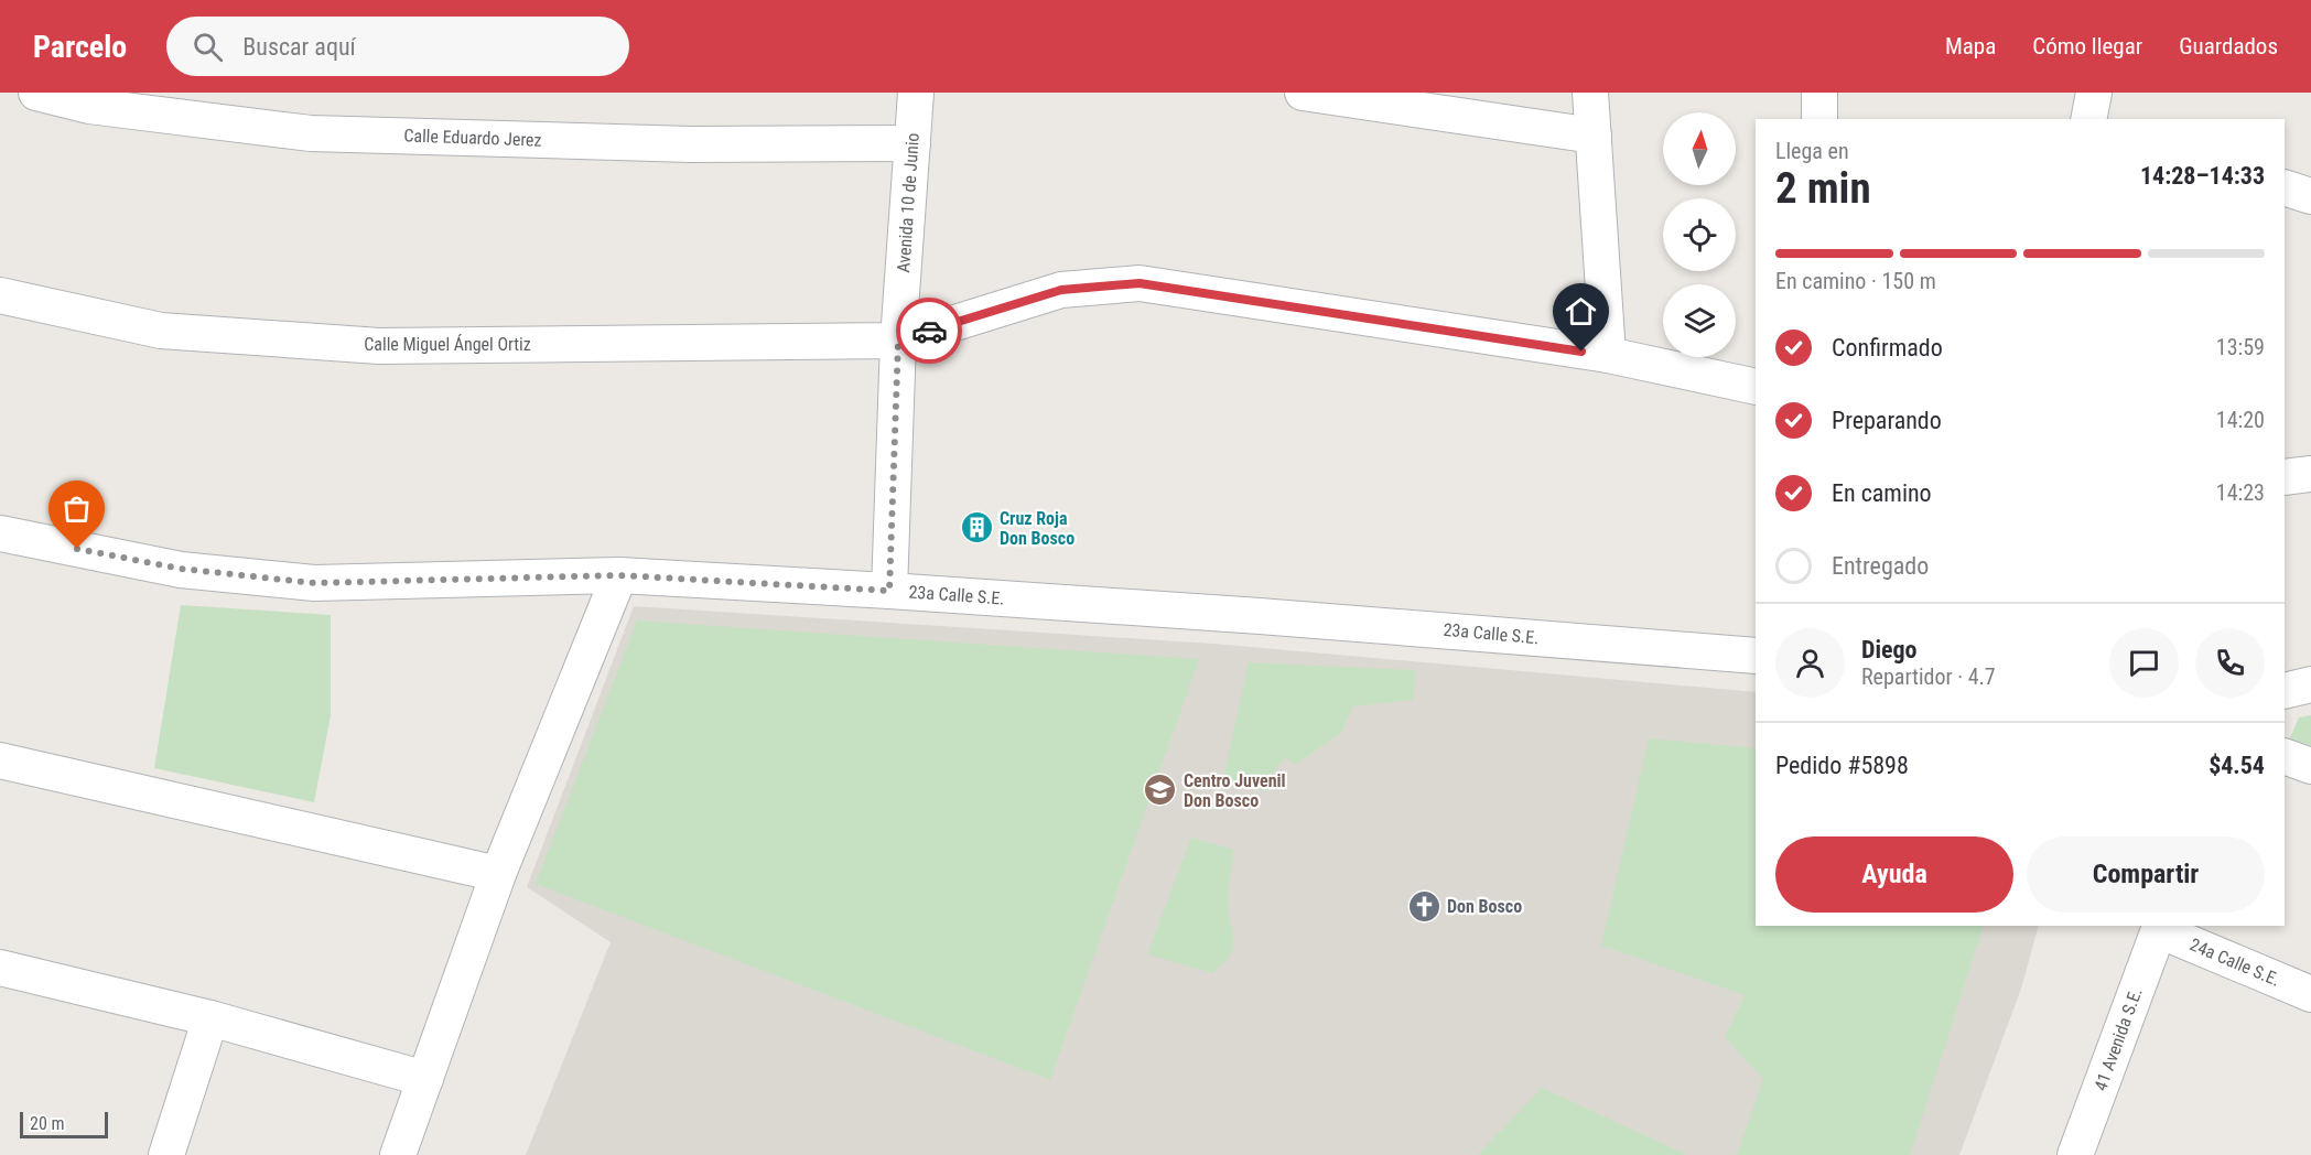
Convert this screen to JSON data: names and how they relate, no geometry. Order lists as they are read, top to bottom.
{
  "streets": {
    "street": [
      "Calle Eduardo Jerez",
      "Avenida 10 de Junio",
      "Calle Miguel Ángel Ortiz",
      "23a Calle S.E.",
      "24a Calle S.E.",
      "41 Avenida S.E."
    ]
  },
  "crossings": [
    ["Calle Eduardo Jerez", "Avenida 10 de Junio"],
    ["Avenida 10 de Junio", "Calle Miguel Ángel Ortiz"],
    ["Avenida 10 de Junio", "23a Calle S.E."],
    ["24a Calle S.E.", "41 Avenida S.E."]
  ],
  "places": {
    "building": ["Cruz Roja Don Bosco"],
    "school or university": ["Centro Juvenil Don Bosco"],
    "church": ["Don Bosco"]
  },
  "scale_bar": "20 m",
  "north": "top",
  "page": {
    "header": "Parcelo",
    "search": "Buscar aquí",
    "nav": ["Mapa", "Cómo llegar", "Guardados"],
    "heading": ["2 min", "Llega en", "14:28–14:33"],
    "panel": [
      "Diego",
      "Repartidor · 4.7",
      "Pedido #5898",
      "$4.54"
    ],
    "bar": "En camino · 150 m",
    "list": [
      ["Confirmado", "13:59"],
      ["Preparando", "14:20"],
      ["En camino", "14:23"],
      "Entregado"
    ],
    "buttons": ["Ayuda", "Compartir"],
    "scale": "20 m"
  }
}
